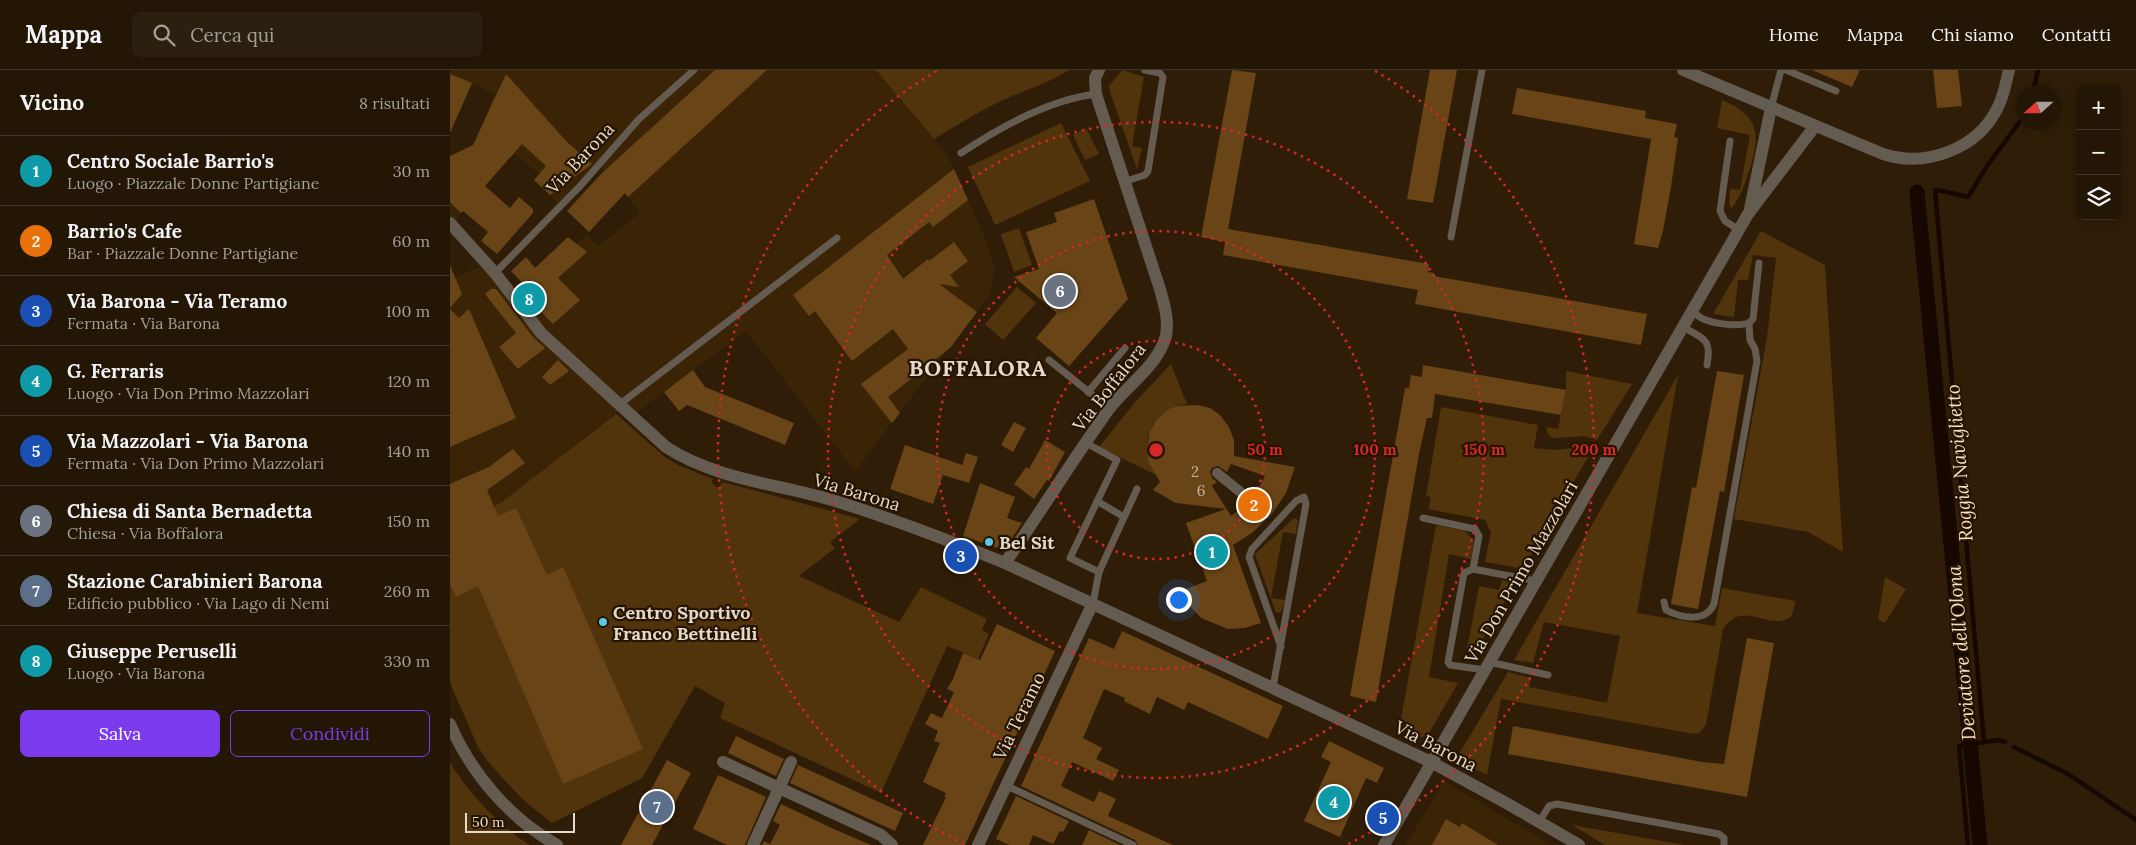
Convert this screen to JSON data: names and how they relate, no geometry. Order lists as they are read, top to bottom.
{
  "streets": {
    "street": [
      "Via Barona",
      "Via Boffalora",
      "Via Don Primo Mazzolari",
      "Via Teramo"
    ]
  },
  "crossings": [
    ["Via Barona", "Via Boffalora"],
    ["Via Barona", "Via Don Primo Mazzolari"],
    ["Via Barona", "Via Teramo"]
  ],
  "districts": ["BOFFALORA"],
  "water": ["Roggia Naviglietto", "Deviatore dell'Olona"],
  "places": ["Bel Sit", "Centro Sportivo Franco Bettinelli"],
  "house_numbers": ["2", "6"],
  "scale_bar": "50 m",
  "north": "left",
  "page": {
    "header": "Mappa",
    "search": "Cerca qui",
    "nav": [
      "Home",
      "Mappa",
      "Chi siamo",
      "Contatti"
    ],
    "heading": ["Vicino", "8 risultati"],
    "map_buttons": ["+", "−"],
    "list": [
      {
        "mark": "1",
        "name": "Centro Sociale Barrio's",
        "note": "Luogo · Piazzale Donne Partigiane",
        "value": "30 m"
      },
      {
        "mark": "2",
        "name": "Barrio's Cafe",
        "note": "Bar · Piazzale Donne Partigiane",
        "value": "60 m"
      },
      {
        "mark": "3",
        "name": "Via Barona - Via Teramo",
        "note": "Fermata · Via Barona",
        "value": "100 m"
      },
      {
        "mark": "4",
        "name": "G. Ferraris",
        "note": "Luogo · Via Don Primo Mazzolari",
        "value": "120 m"
      },
      {
        "mark": "5",
        "name": "Via Mazzolari - Via Barona",
        "note": "Fermata · Via Don Primo Mazzolari",
        "value": "140 m"
      },
      {
        "mark": "6",
        "name": "Chiesa di Santa Bernadetta",
        "note": "Chiesa · Via Boffalora",
        "value": "150 m"
      },
      {
        "mark": "7",
        "name": "Stazione Carabinieri Barona",
        "note": "Edificio pubblico · Via Lago di Nemi",
        "value": "260 m"
      },
      {
        "mark": "8",
        "name": "Giuseppe Peruselli",
        "note": "Luogo · Via Barona",
        "value": "330 m"
      }
    ],
    "pins": [
      "6",
      "8",
      "2",
      "1",
      "3",
      "4",
      "7",
      "5"
    ],
    "buttons": ["Salva", "Condividi"],
    "scale": "50 m"
  },
  "rings": [
    "50 m",
    "100 m",
    "150 m",
    "200 m"
  ]
}
